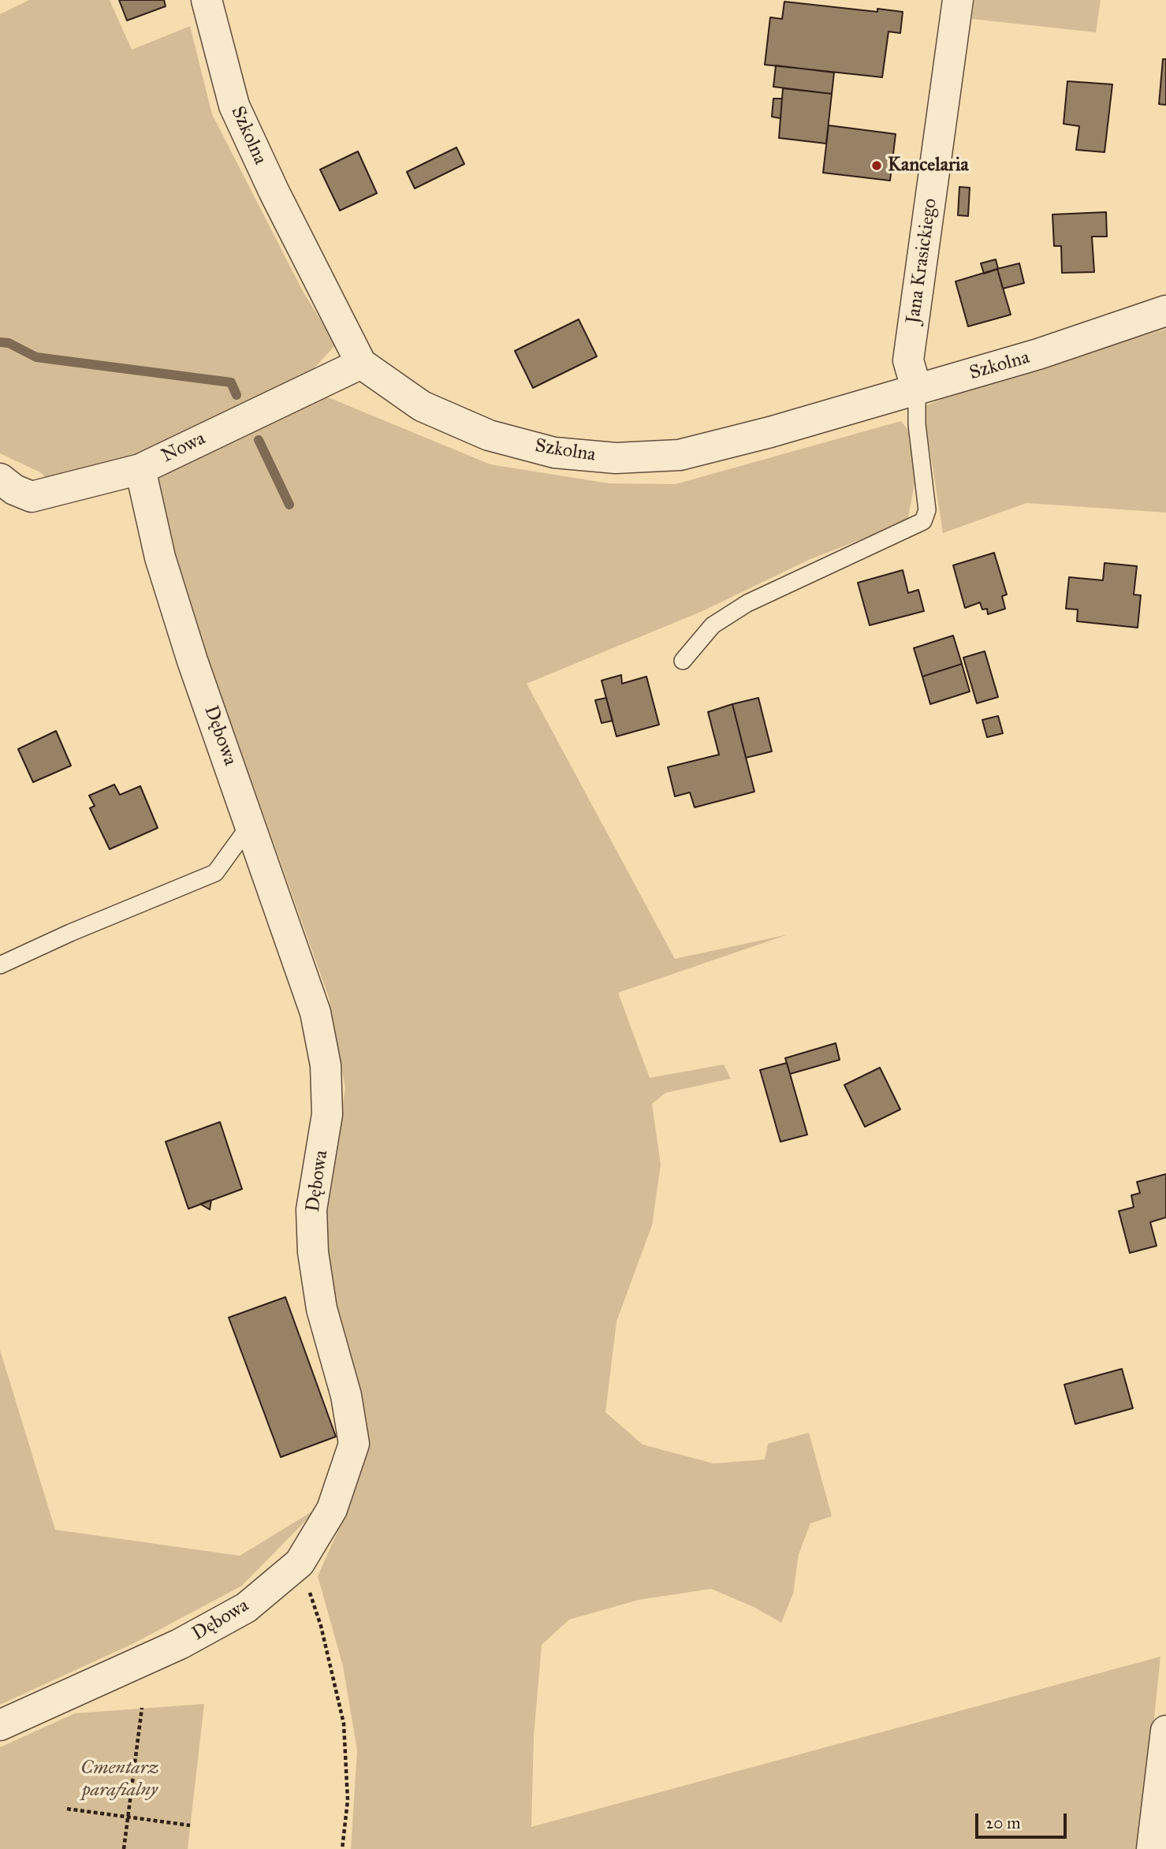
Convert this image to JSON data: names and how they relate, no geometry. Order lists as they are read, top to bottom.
{
  "streets": {
    "street": [
      "Szkolna",
      "Jana Krasickiego",
      "Nowa",
      "Dębowa"
    ]
  },
  "crossings": [
    ["Szkolna", "Jana Krasickiego"],
    ["Szkolna", "Nowa"],
    ["Nowa", "Dębowa"]
  ],
  "parks": ["Cmentarz parafialny"],
  "places": ["Kancelaria"],
  "scale_bar": "20 m"
}
